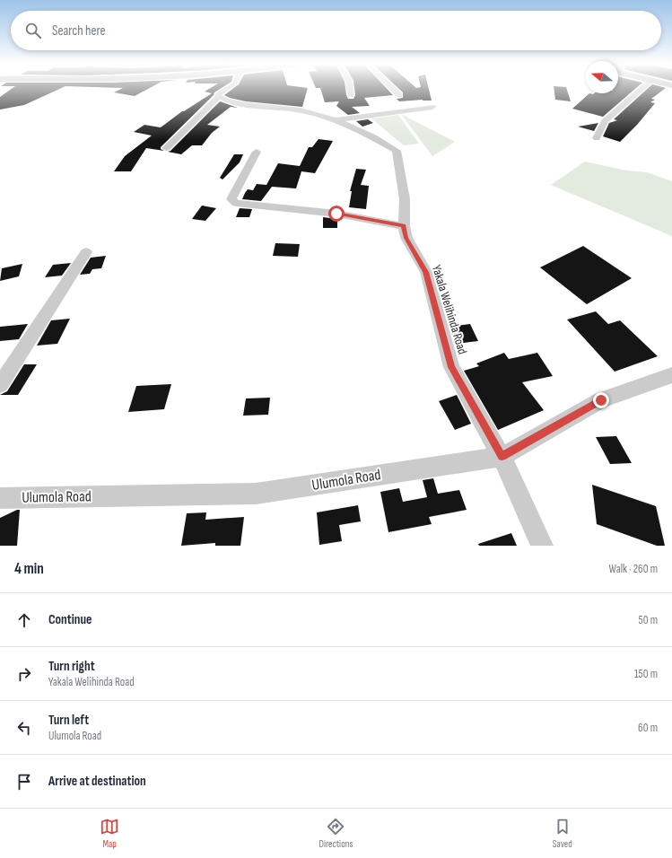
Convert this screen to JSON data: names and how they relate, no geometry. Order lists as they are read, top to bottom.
{
  "streets": {
    "street": ["Yakala Welihinda Road", "Ulumola Road"]
  },
  "crossings": [
    ["Yakala Welihinda Road", "Ulumola Road"]
  ],
  "north": "left",
  "page": {
    "search": "Search here",
    "heading": ["4 min", "Walk · 260 m"],
    "list": [
      ["Continue", "50 m"],
      ["Turn right", "Yakala Welihinda Road", "150 m"],
      ["Turn left", "Ulumola Road", "60 m"],
      "Arrive at destination"
    ],
    "nav": ["Map", "Directions", "Saved"]
  }
}
